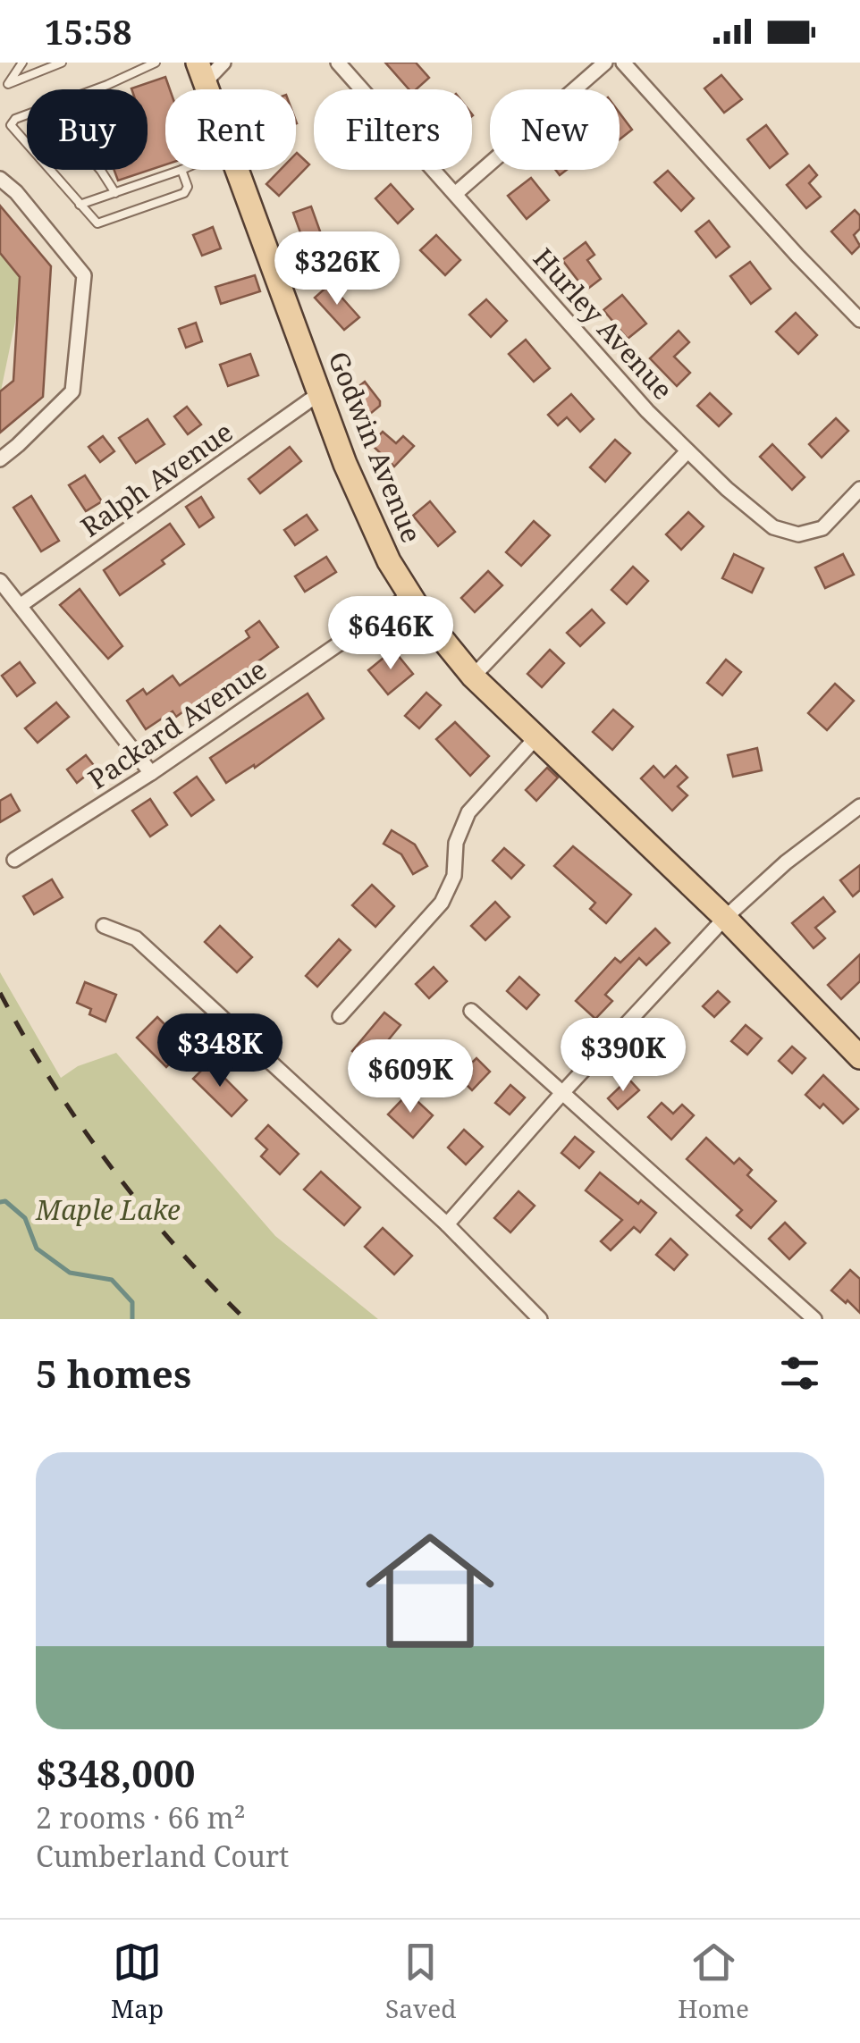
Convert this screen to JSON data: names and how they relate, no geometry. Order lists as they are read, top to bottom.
{
  "streets": {
    "main road": ["Godwin Avenue"],
    "street": ["Hurley Avenue", "Ralph Avenue", "Packard Avenue"]
  },
  "crossings": [
    ["Godwin Avenue", "Ralph Avenue"],
    ["Godwin Avenue", "Packard Avenue"]
  ],
  "parks": ["Maple Lake"],
  "page": {
    "status": "15:58",
    "chip": [
      "Buy",
      "Rent",
      "Filters",
      "New"
    ],
    "price": [
      "$326K",
      "$646K",
      "$348K",
      "$390K",
      "$609K"
    ],
    "heading": "5 homes",
    "list": [
      {
        "name": "$348,000",
        "note": "2 rooms · 66 m² · Cumberland Court"
      }
    ],
    "tabs": ["Map", "Saved", "Home"]
  }
}
